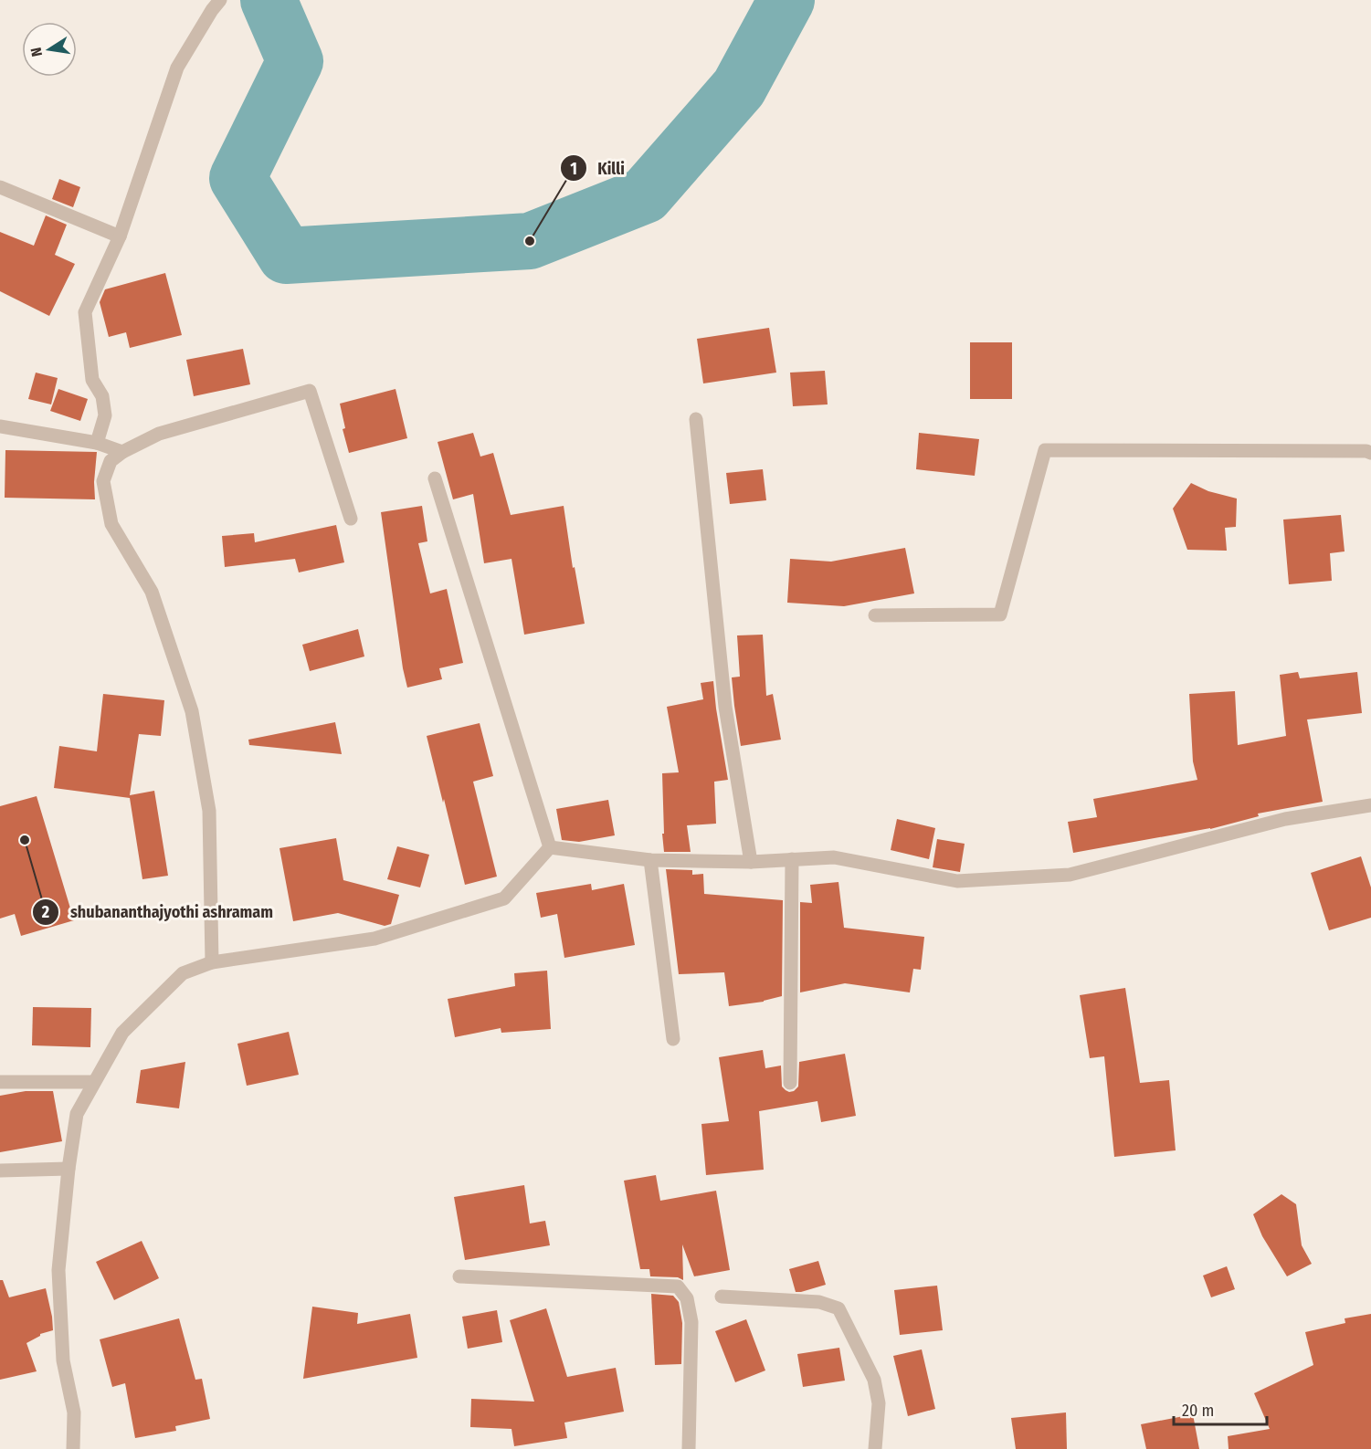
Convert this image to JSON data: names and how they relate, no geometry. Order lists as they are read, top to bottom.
{
  "places": ["Killi", "shubananthajyothi ashramam"],
  "scale_bar": "20 m",
  "north": "left"
}
